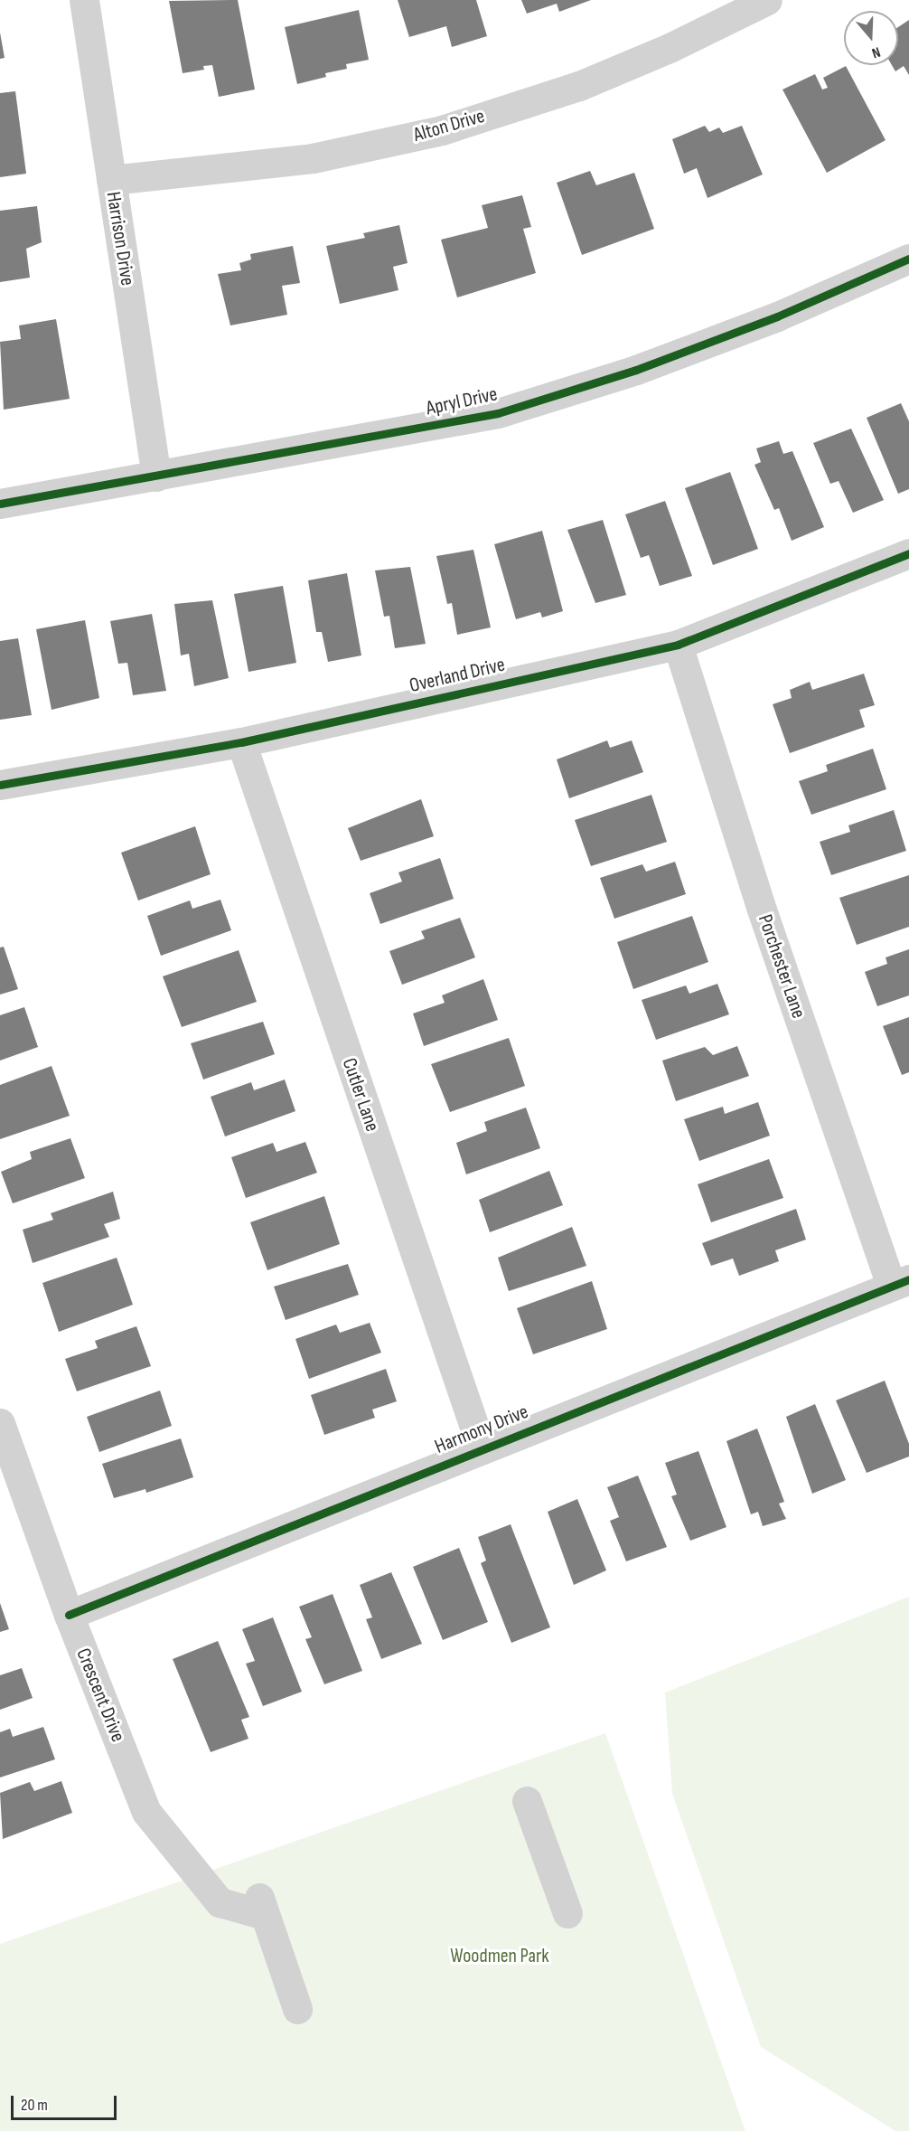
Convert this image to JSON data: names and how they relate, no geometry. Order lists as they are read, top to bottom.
{
  "streets": {
    "street": [
      "Alton Drive",
      "Harrison Drive",
      "Apryl Drive",
      "Overland Drive",
      "Porchester Lane",
      "Cutler Lane",
      "Harmony Drive",
      "Crescent Drive"
    ]
  },
  "crossings": [
    ["Alton Drive", "Harrison Drive"],
    ["Harrison Drive", "Apryl Drive"],
    ["Overland Drive", "Porchester Lane"],
    ["Overland Drive", "Cutler Lane"],
    ["Porchester Lane", "Harmony Drive"],
    ["Cutler Lane", "Harmony Drive"],
    ["Harmony Drive", "Crescent Drive"]
  ],
  "parks": ["Woodmen Park"],
  "scale_bar": "20 m",
  "north": "bottom"
}
